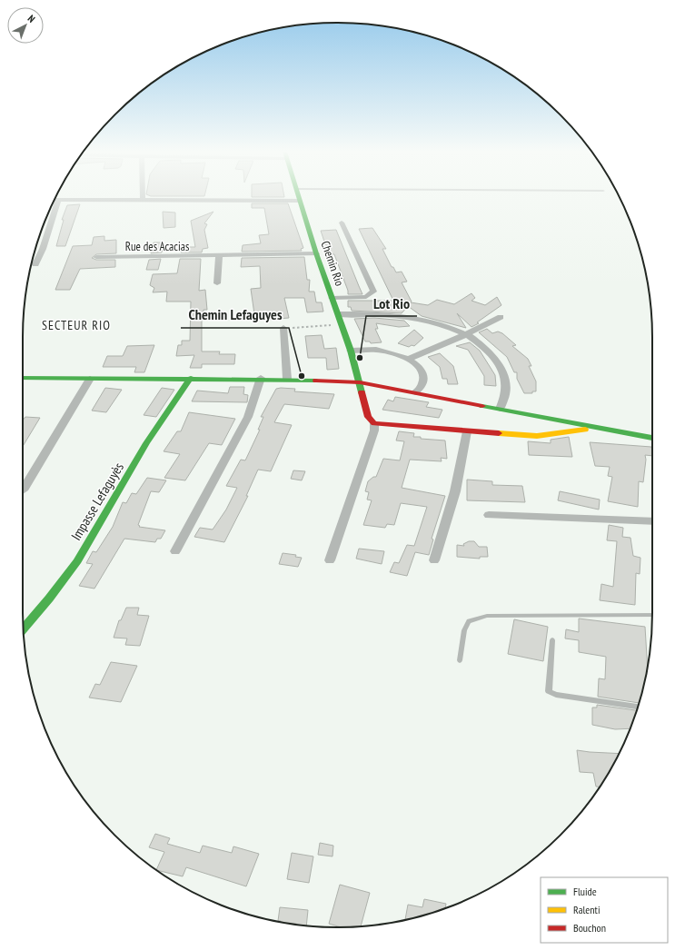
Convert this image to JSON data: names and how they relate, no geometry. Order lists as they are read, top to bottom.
{
  "streets": {
    "street": ["Rue des Acacias", "Chemin Rio", "Impasse Lefaguyès"]
  },
  "crossings": [
    ["Rue des Acacias", "Chemin Rio"]
  ],
  "districts": ["SECTEUR RIO"],
  "places": ["Lot Rio", "Chemin Lefaguyes"],
  "legend": ["Fluide", "Ralenti", "Bouchon"],
  "north": "top right"
}
